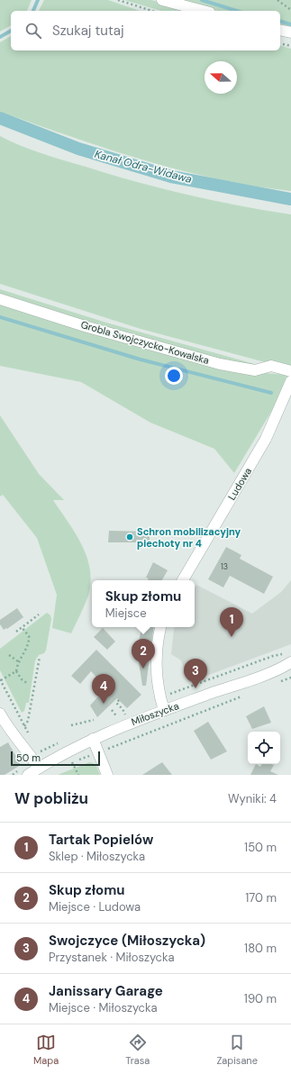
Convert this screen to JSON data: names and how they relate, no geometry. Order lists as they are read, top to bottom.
{
  "streets": {
    "street": ["Grobla Swojczycko-Kowalska", "Ludowa", "Miłoszycka"]
  },
  "water": ["Kanał Odra-Widawa"],
  "places": ["Schron mobilizacyjny piechoty nr 4"],
  "house_numbers": ["13"],
  "scale_bar": "50 m",
  "north": "left",
  "page": {
    "search": "Szukaj tutaj",
    "popup": ["Skup złomu", "Miejsce"],
    "pins": [
      "1",
      "2",
      "3",
      "4"
    ],
    "scale": "50 m",
    "heading": ["W pobliżu", "Wyniki: 4"],
    "list": [
      {
        "mark": "1",
        "name": "Tartak Popielów",
        "note": "Sklep · Miłoszycka",
        "value": "150 m"
      },
      {
        "mark": "2",
        "name": "Skup złomu",
        "note": "Miejsce · Ludowa",
        "value": "170 m"
      },
      {
        "mark": "3",
        "name": "Swojczyce (Miłoszycka)",
        "note": "Przystanek · Miłoszycka",
        "value": "180 m"
      },
      {
        "mark": "4",
        "name": "Janissary Garage",
        "note": "Miejsce · Miłoszycka",
        "value": "190 m"
      }
    ],
    "nav": ["Mapa", "Trasa", "Zapisane"]
  }
}
